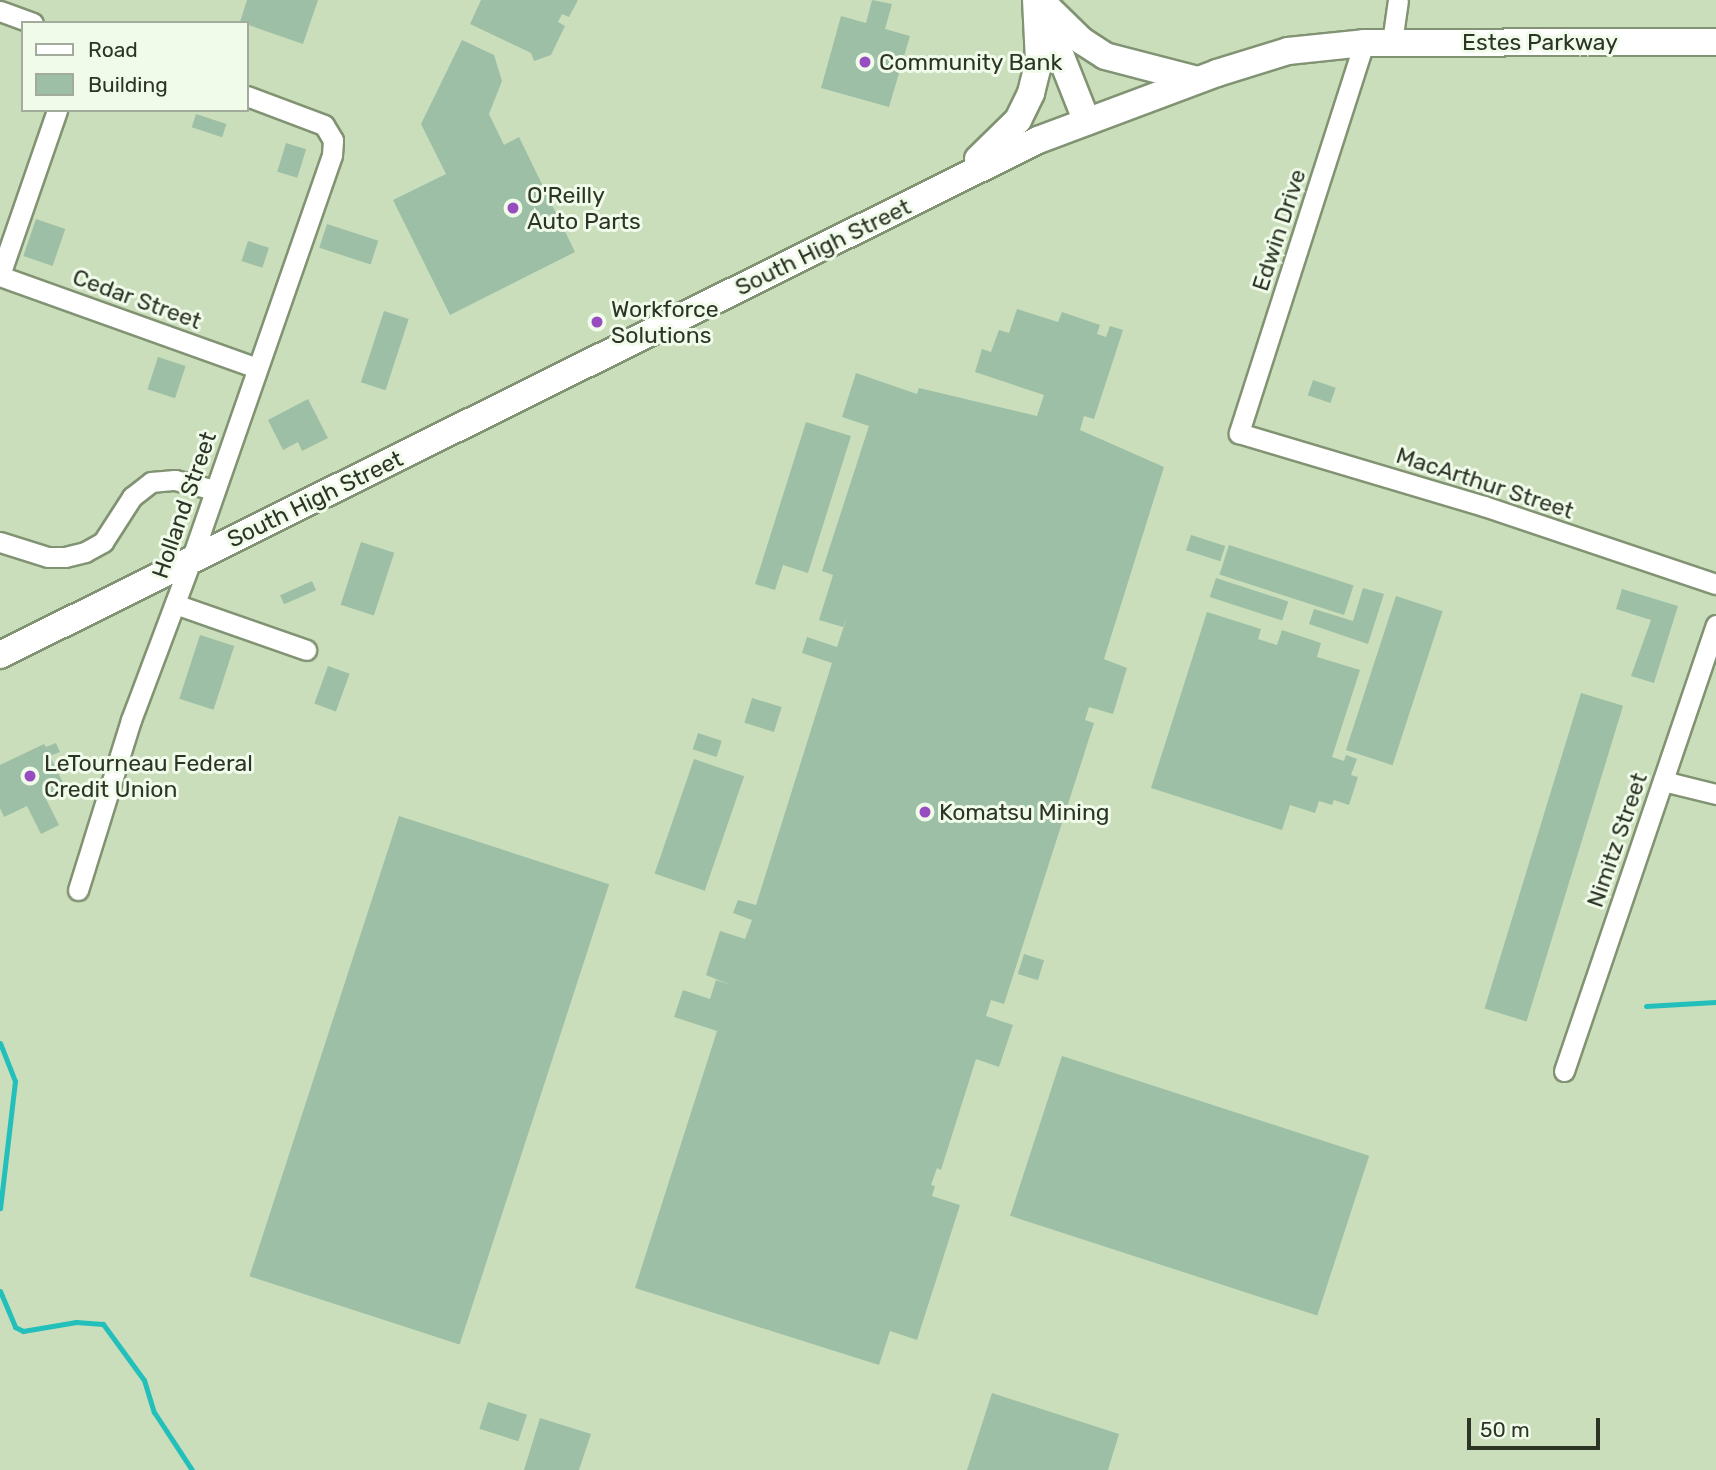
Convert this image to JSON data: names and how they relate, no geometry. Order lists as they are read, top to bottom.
{
  "streets": {
    "main road": ["Estes Parkway", "South High Street"],
    "street": [
      "Edwin Drive",
      "Cedar Street",
      "MacArthur Street",
      "Holland Street",
      "Nimitz Street"
    ]
  },
  "crossings": [
    ["Estes Parkway", "Edwin Drive"],
    ["Estes Parkway", "South High Street"],
    ["Edwin Drive", "South High Street"],
    ["Edwin Drive", "MacArthur Street"],
    ["South High Street", "Holland Street"],
    ["Cedar Street", "Holland Street"]
  ],
  "places": [
    "Community Bank",
    "O'Reilly Auto Parts",
    "Workforce Solutions",
    "LeTourneau Federal Credit Union",
    "Komatsu Mining"
  ],
  "legend": ["Road", "Building"],
  "scale_bar": "50 m"
}
